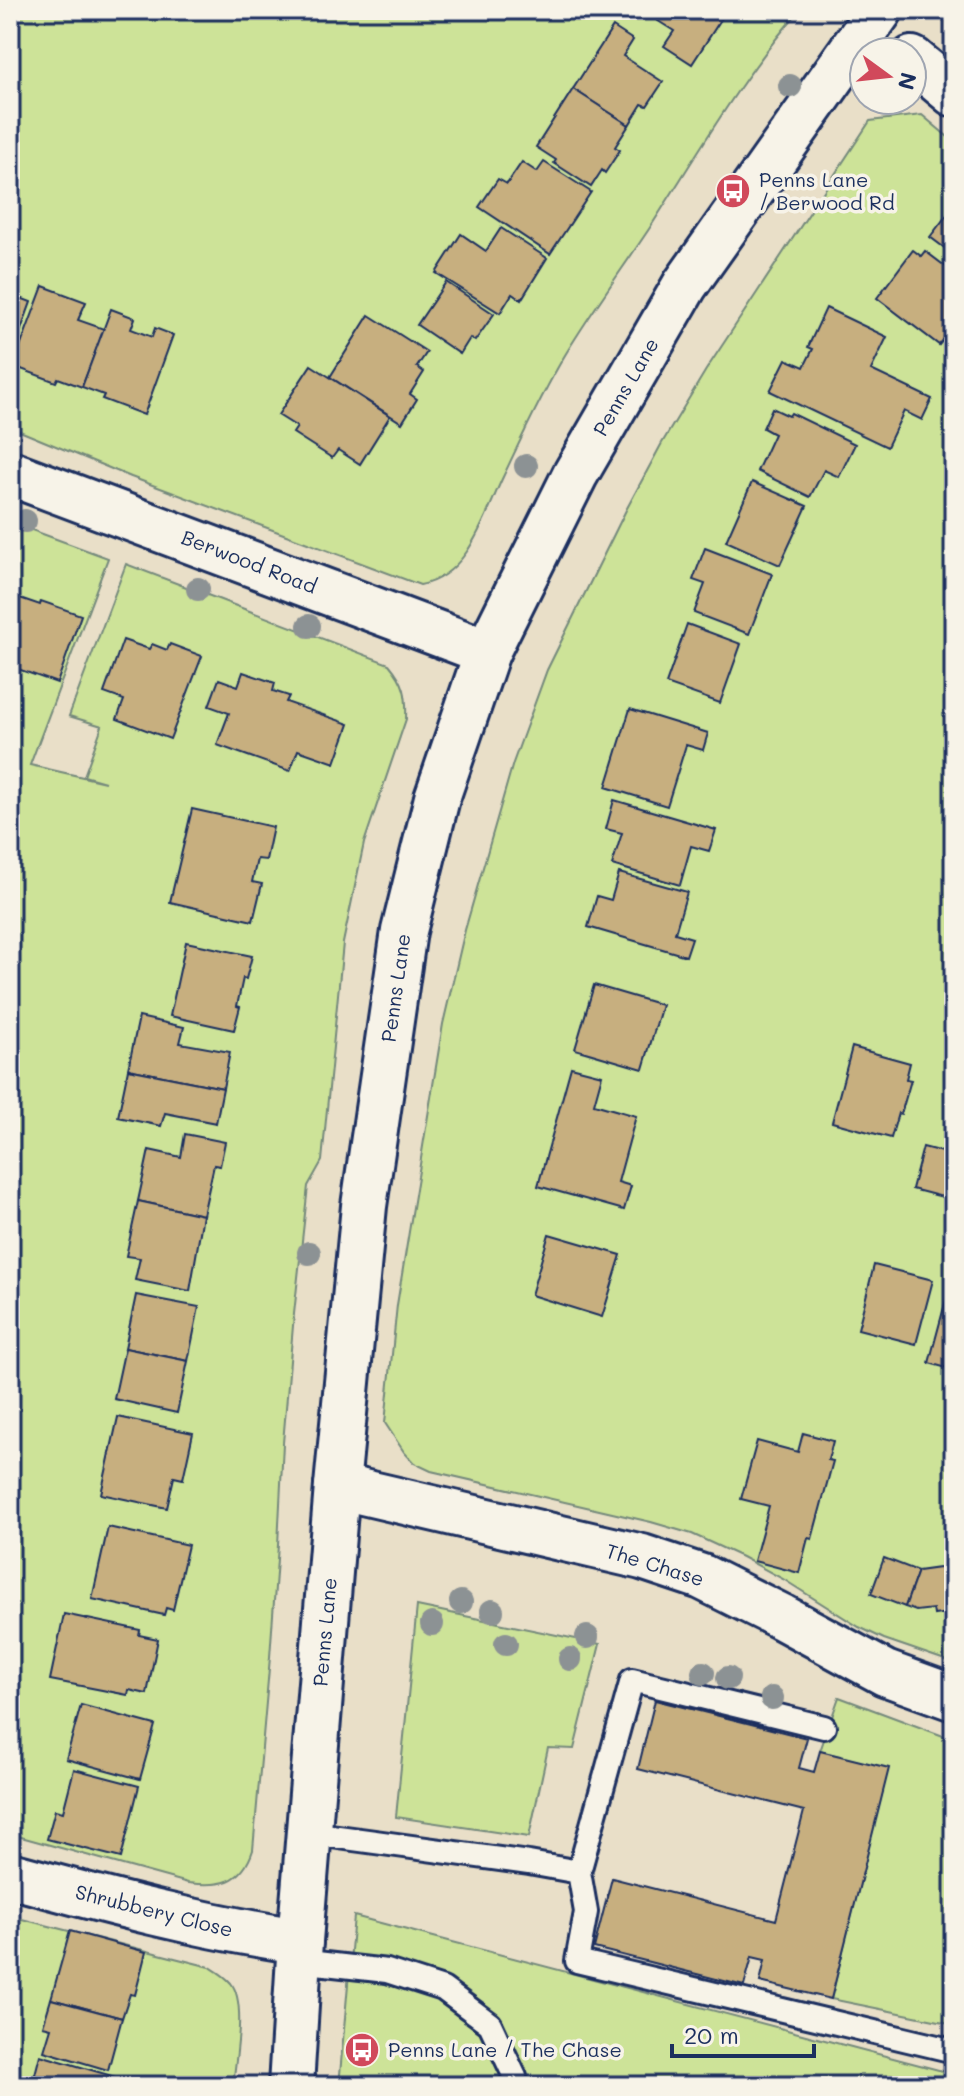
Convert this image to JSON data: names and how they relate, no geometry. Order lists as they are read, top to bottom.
{
  "streets": {
    "main road": [
      "Penns Lane",
      "Berwood Road",
      "The Chase",
      "Shrubbery Close"
    ]
  },
  "crossings": [
    ["Penns Lane", "Berwood Road"],
    ["Penns Lane", "The Chase"],
    ["Penns Lane", "Shrubbery Close"]
  ],
  "places": {
    "bus stop": ["Penns Lane / Berwood Rd", "Penns Lane / The Chase"]
  },
  "scale_bar": "20 m",
  "north": "right"
}
